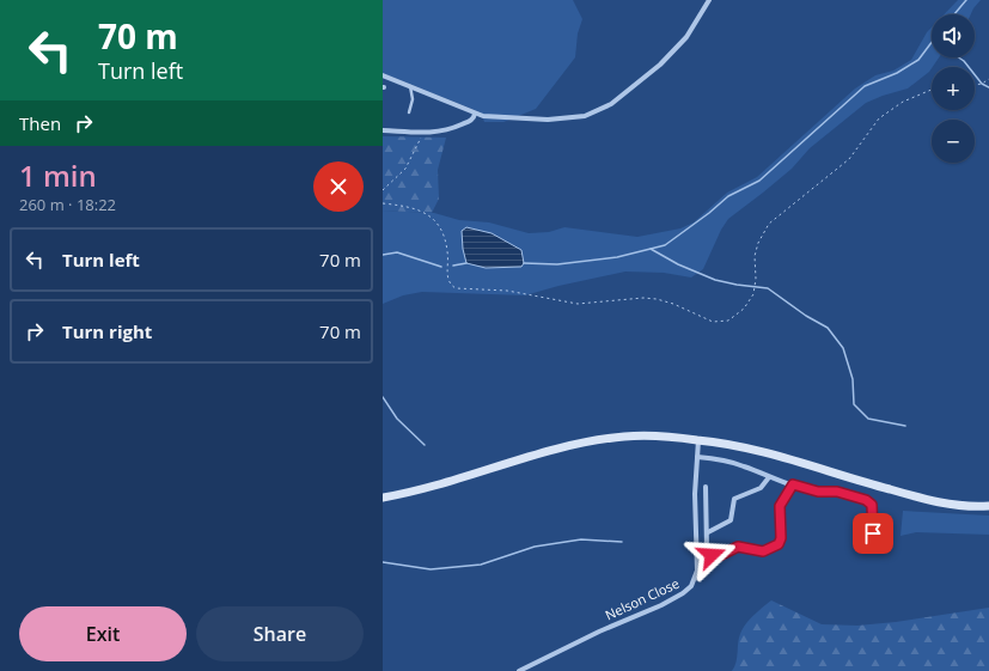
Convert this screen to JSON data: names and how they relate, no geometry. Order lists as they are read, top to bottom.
{
  "streets": {
    "street": ["Nelson Close"]
  },
  "page": {
    "turn": ["70 m", "Turn left"],
    "map_buttons": ["+", "−"],
    "then": "Then",
    "heading": ["1 min", "260 m · 18:22"],
    "list": [
      {
        "name": "Turn left",
        "value": "70 m"
      },
      {
        "name": "Turn right",
        "value": "70 m"
      }
    ],
    "buttons": ["Exit", "Share"]
  }
}
